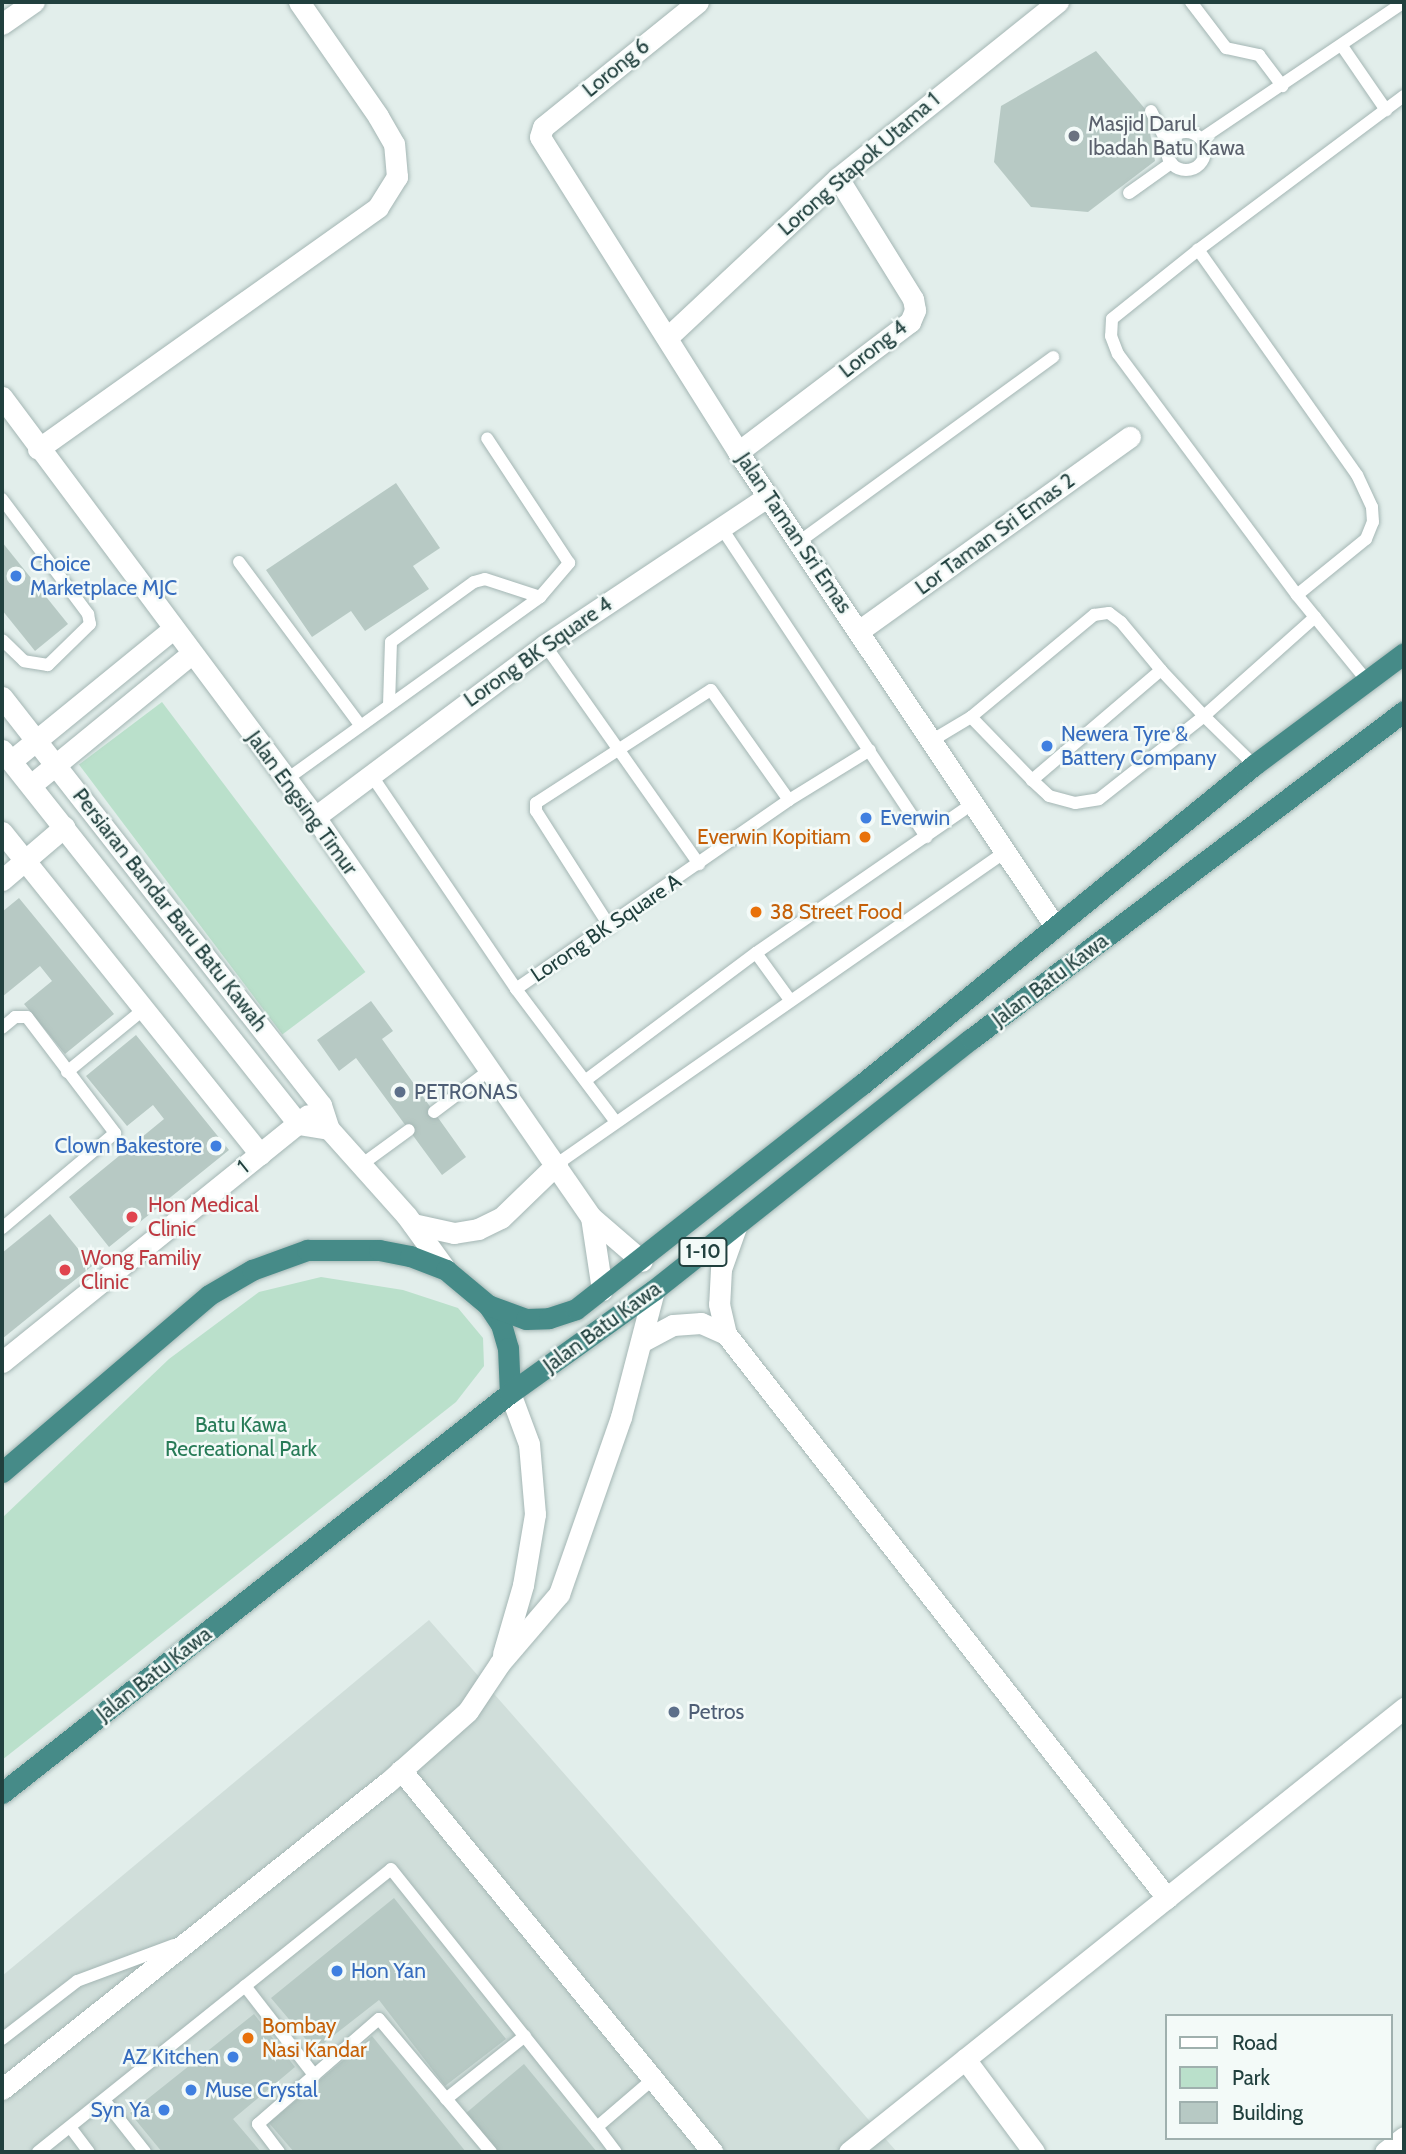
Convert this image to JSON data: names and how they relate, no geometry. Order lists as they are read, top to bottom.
{
  "streets": {
    "highway": ["Jalan Batu Kawa", "1-10"],
    "street": [
      "Lorong 6",
      "Lorong Stapok Utama 1",
      "Lorong 4",
      "Jalan Taman Sri Emas",
      "Lor Taman Sri Emas 2",
      "Lorong BK Square 4",
      "Jalan Engsing Timur",
      "Persiaran Bandar Baru Batu Kawah",
      "1"
    ],
    "lane": ["Lorong BK Square A"]
  },
  "crossings": [
    ["Lorong 6", "Jalan Taman Sri Emas"],
    ["Lorong Stapok Utama 1", "Lorong 4"],
    ["Lorong Stapok Utama 1", "Jalan Taman Sri Emas"],
    ["Lorong 4", "Jalan Taman Sri Emas"],
    ["Jalan Taman Sri Emas", "Lor Taman Sri Emas 2"],
    ["Jalan Taman Sri Emas", "Lorong BK Square 4"],
    ["Jalan Taman Sri Emas", "Jalan Batu Kawa"],
    ["Lorong BK Square 4", "Jalan Engsing Timur"],
    ["Jalan Engsing Timur", "Jalan Batu Kawa"],
    ["Persiaran Bandar Baru Batu Kawah", "Jalan Batu Kawa"],
    ["Persiaran Bandar Baru Batu Kawah", "1"]
  ],
  "parks": ["Batu Kawa Recreational Park"],
  "places": [
    "Masjid Darul Ibadah Batu Kawa",
    "Choice Marketplace MJC",
    "Newera Tyre & Battery Company",
    "Everwin",
    "Everwin Kopitiam",
    "38 Street Food",
    "PETRONAS",
    "Clown Bakestore",
    "Hon Medical Clinic",
    "Wong Familiy Clinic",
    "Petros",
    "Hon Yan",
    "Bombay Nasi Kandar",
    "AZ Kitchen",
    "Muse Crystal",
    "Syn Ya"
  ],
  "legend": ["Road", "Park", "Building"]
}
